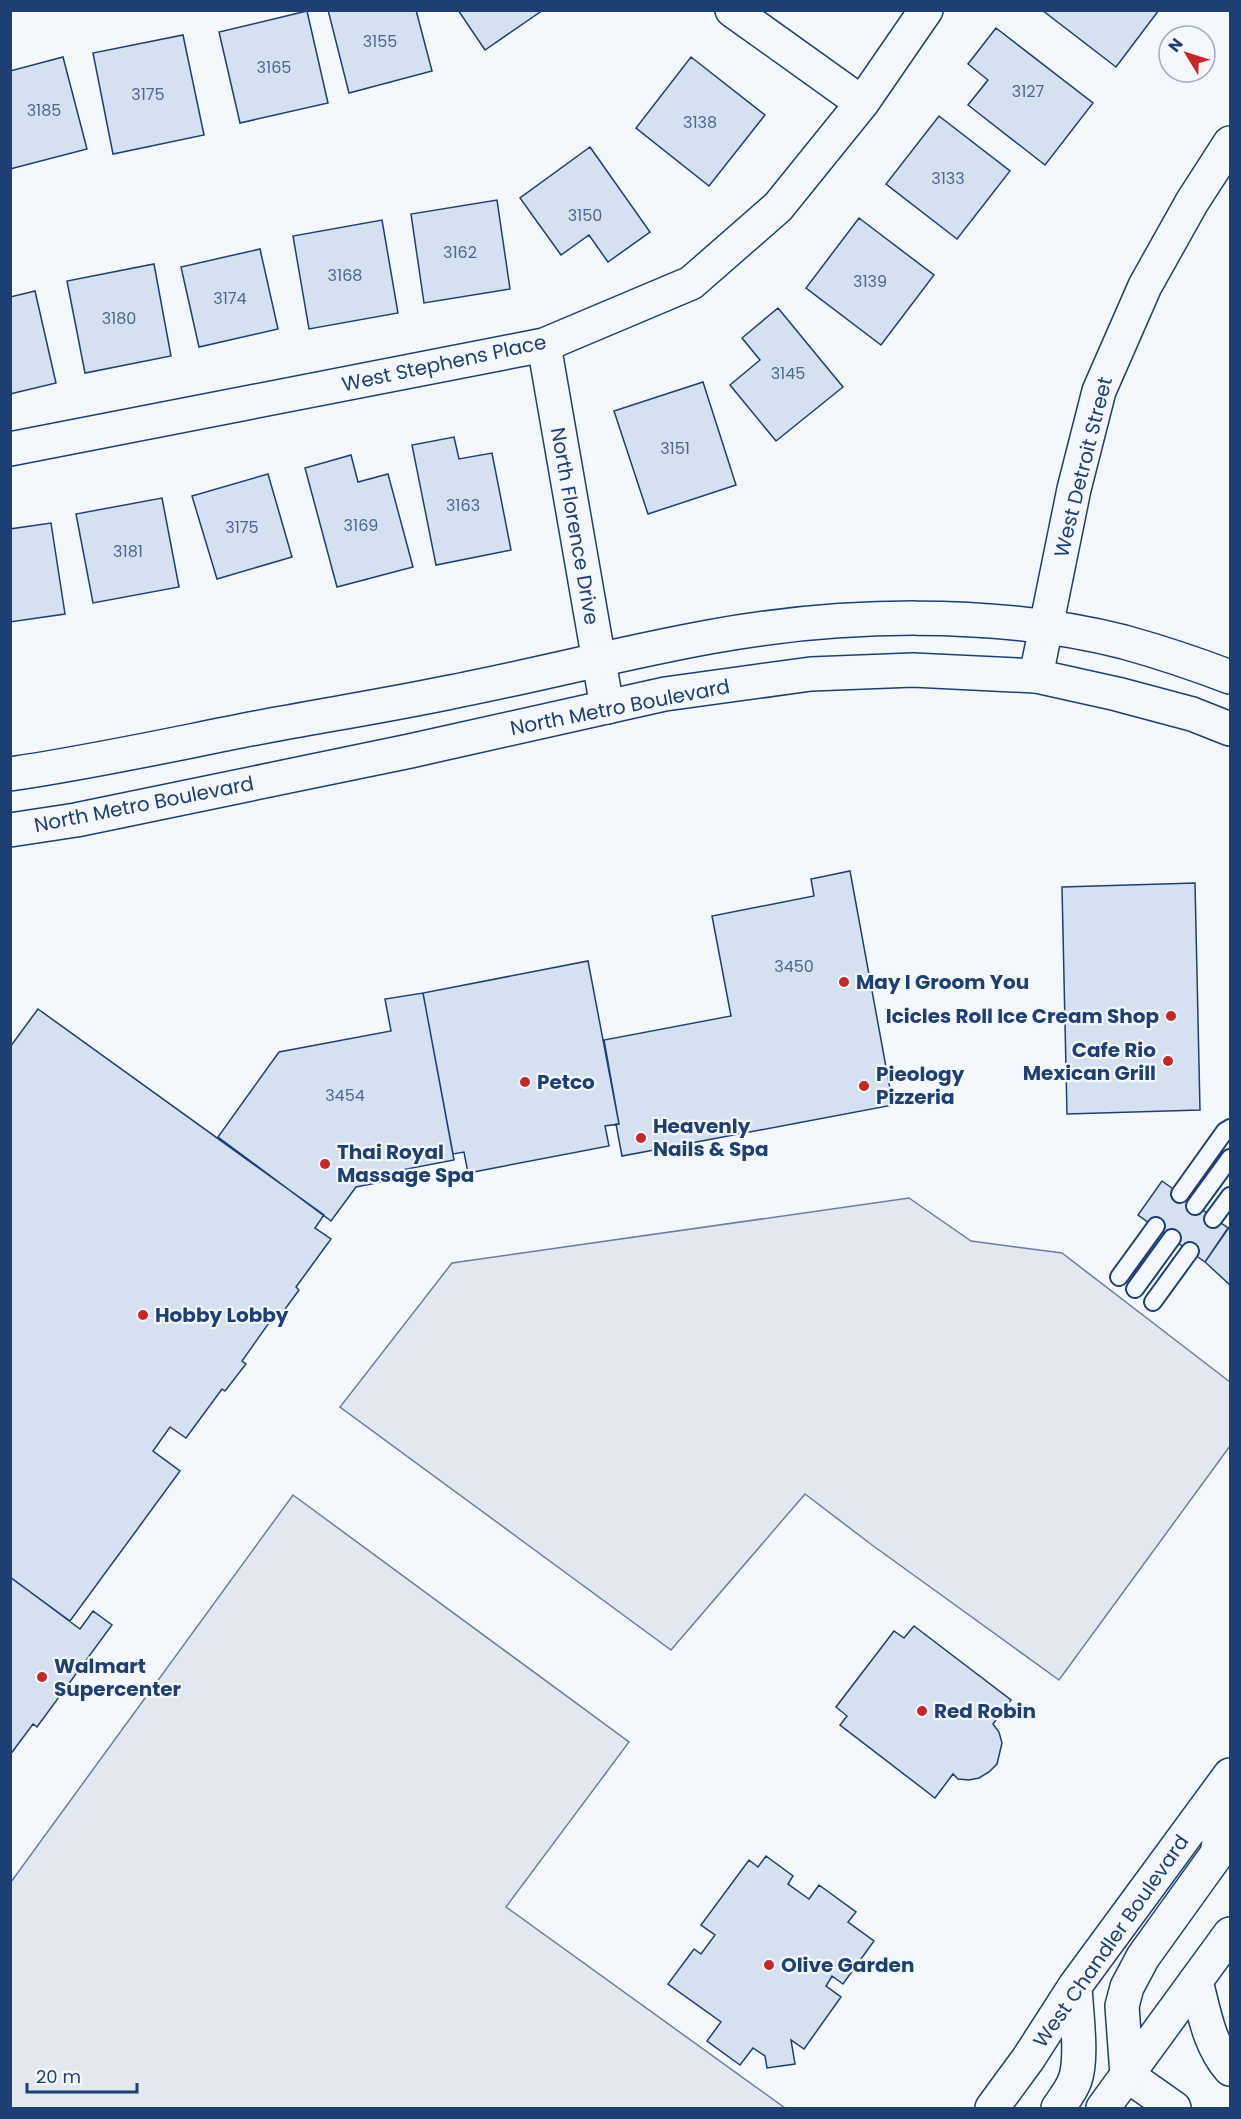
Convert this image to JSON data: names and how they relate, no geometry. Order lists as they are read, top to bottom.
{
  "streets": {
    "street": [
      "West Stephens Place",
      "West Detroit Street",
      "North Florence Drive",
      "North Metro Boulevard",
      "West Chandler Boulevard"
    ]
  },
  "crossings": [
    ["West Stephens Place", "North Florence Drive"],
    ["West Detroit Street", "North Metro Boulevard"],
    ["North Florence Drive", "North Metro Boulevard"]
  ],
  "places": [
    "May I Groom You",
    "Icicles Roll Ice Cream Shop",
    "Cafe Rio Mexican Grill",
    "Petco",
    "Pieology Pizzeria",
    "Heavenly Nails & Spa",
    "Thai Royal Massage Spa",
    "Hobby Lobby",
    "Walmart Supercenter",
    "Red Robin",
    "Olive Garden"
  ],
  "house_numbers": [
    "3155",
    "3165",
    "3127",
    "3175",
    "3185",
    "3138",
    "3133",
    "3150",
    "3162",
    "3168",
    "3139",
    "3174",
    "3180",
    "3145",
    "3151",
    "3163",
    "3169",
    "3175",
    "3181",
    "3450",
    "3454"
  ],
  "scale_bar": "20 m",
  "north": "top left"
}
